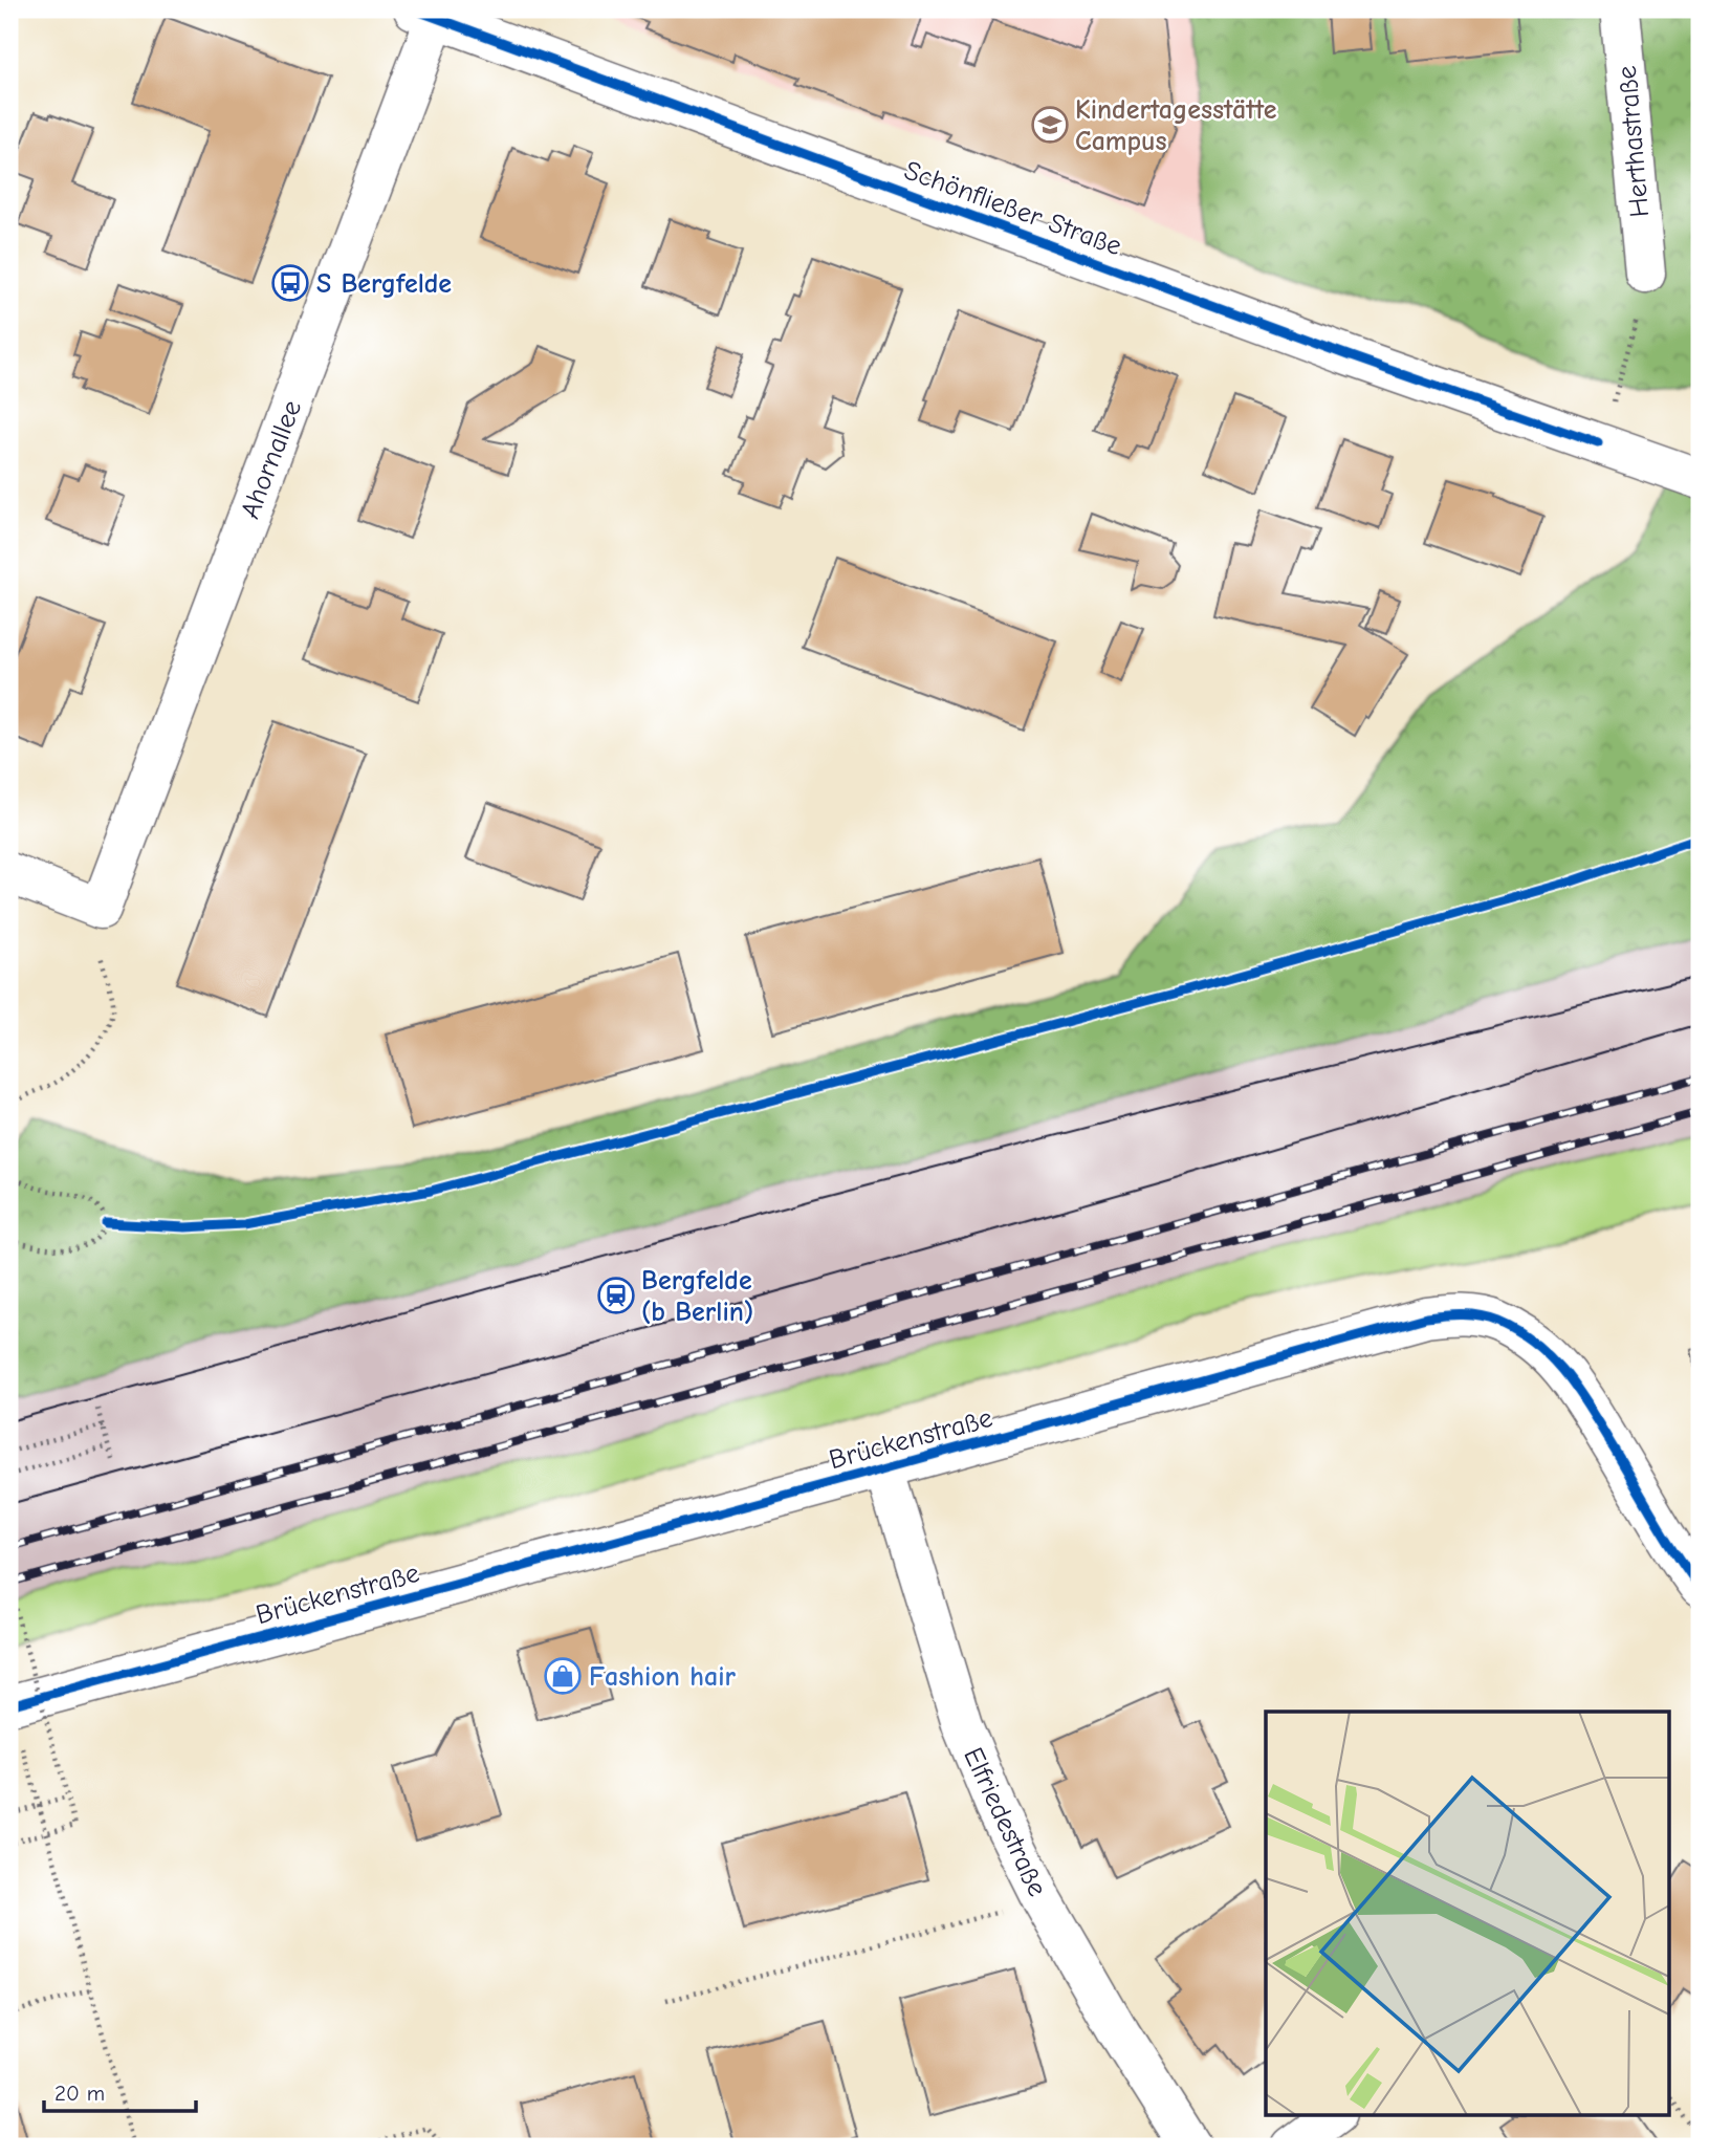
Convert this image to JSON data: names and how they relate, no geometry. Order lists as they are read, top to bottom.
{
  "streets": {
    "street": [
      "Herthastraße",
      "Schönfließer Straße",
      "Ahornallee",
      "Brückenstraße",
      "Elfriedestraße"
    ]
  },
  "crossings": [
    ["Schönfließer Straße", "Ahornallee"],
    ["Brückenstraße", "Elfriedestraße"]
  ],
  "places": {
    "school or university": ["Kindertagesstätte Campus"],
    "bus stop": ["S Bergfelde"],
    "station": ["Bergfelde (b Berlin)"],
    "shop": ["Fashion hair"]
  },
  "scale_bar": "20 m"
}
